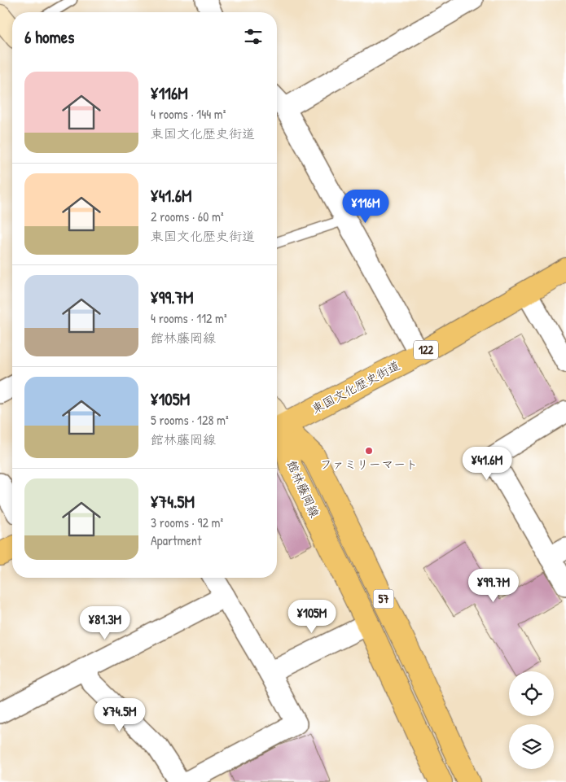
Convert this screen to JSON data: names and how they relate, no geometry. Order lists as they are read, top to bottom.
{
  "streets": {
    "main road": [
      "122",
      "東国文化歴史街道",
      "館林藤岡線",
      "57"
    ]
  },
  "places": ["ファミリーマート"],
  "page": {
    "heading": "6 homes",
    "list": [
      {
        "name": "¥116M",
        "note": "4 rooms · 144 m² · 東国文化歴史街道"
      },
      {
        "name": "¥41.6M",
        "note": "2 rooms · 60 m² · 東国文化歴史街道"
      },
      {
        "name": "¥99.7M",
        "note": "4 rooms · 112 m² · 館林藤岡線"
      },
      {
        "name": "¥105M",
        "note": "5 rooms · 128 m² · 館林藤岡線"
      },
      {
        "name": "¥74.5M",
        "note": "3 rooms · 92 m² · Apartment"
      }
    ],
    "price": [
      "¥116M",
      "¥41.6M",
      "¥99.7M",
      "¥105M",
      "¥81.3M",
      "¥74.5M"
    ]
  }
}
